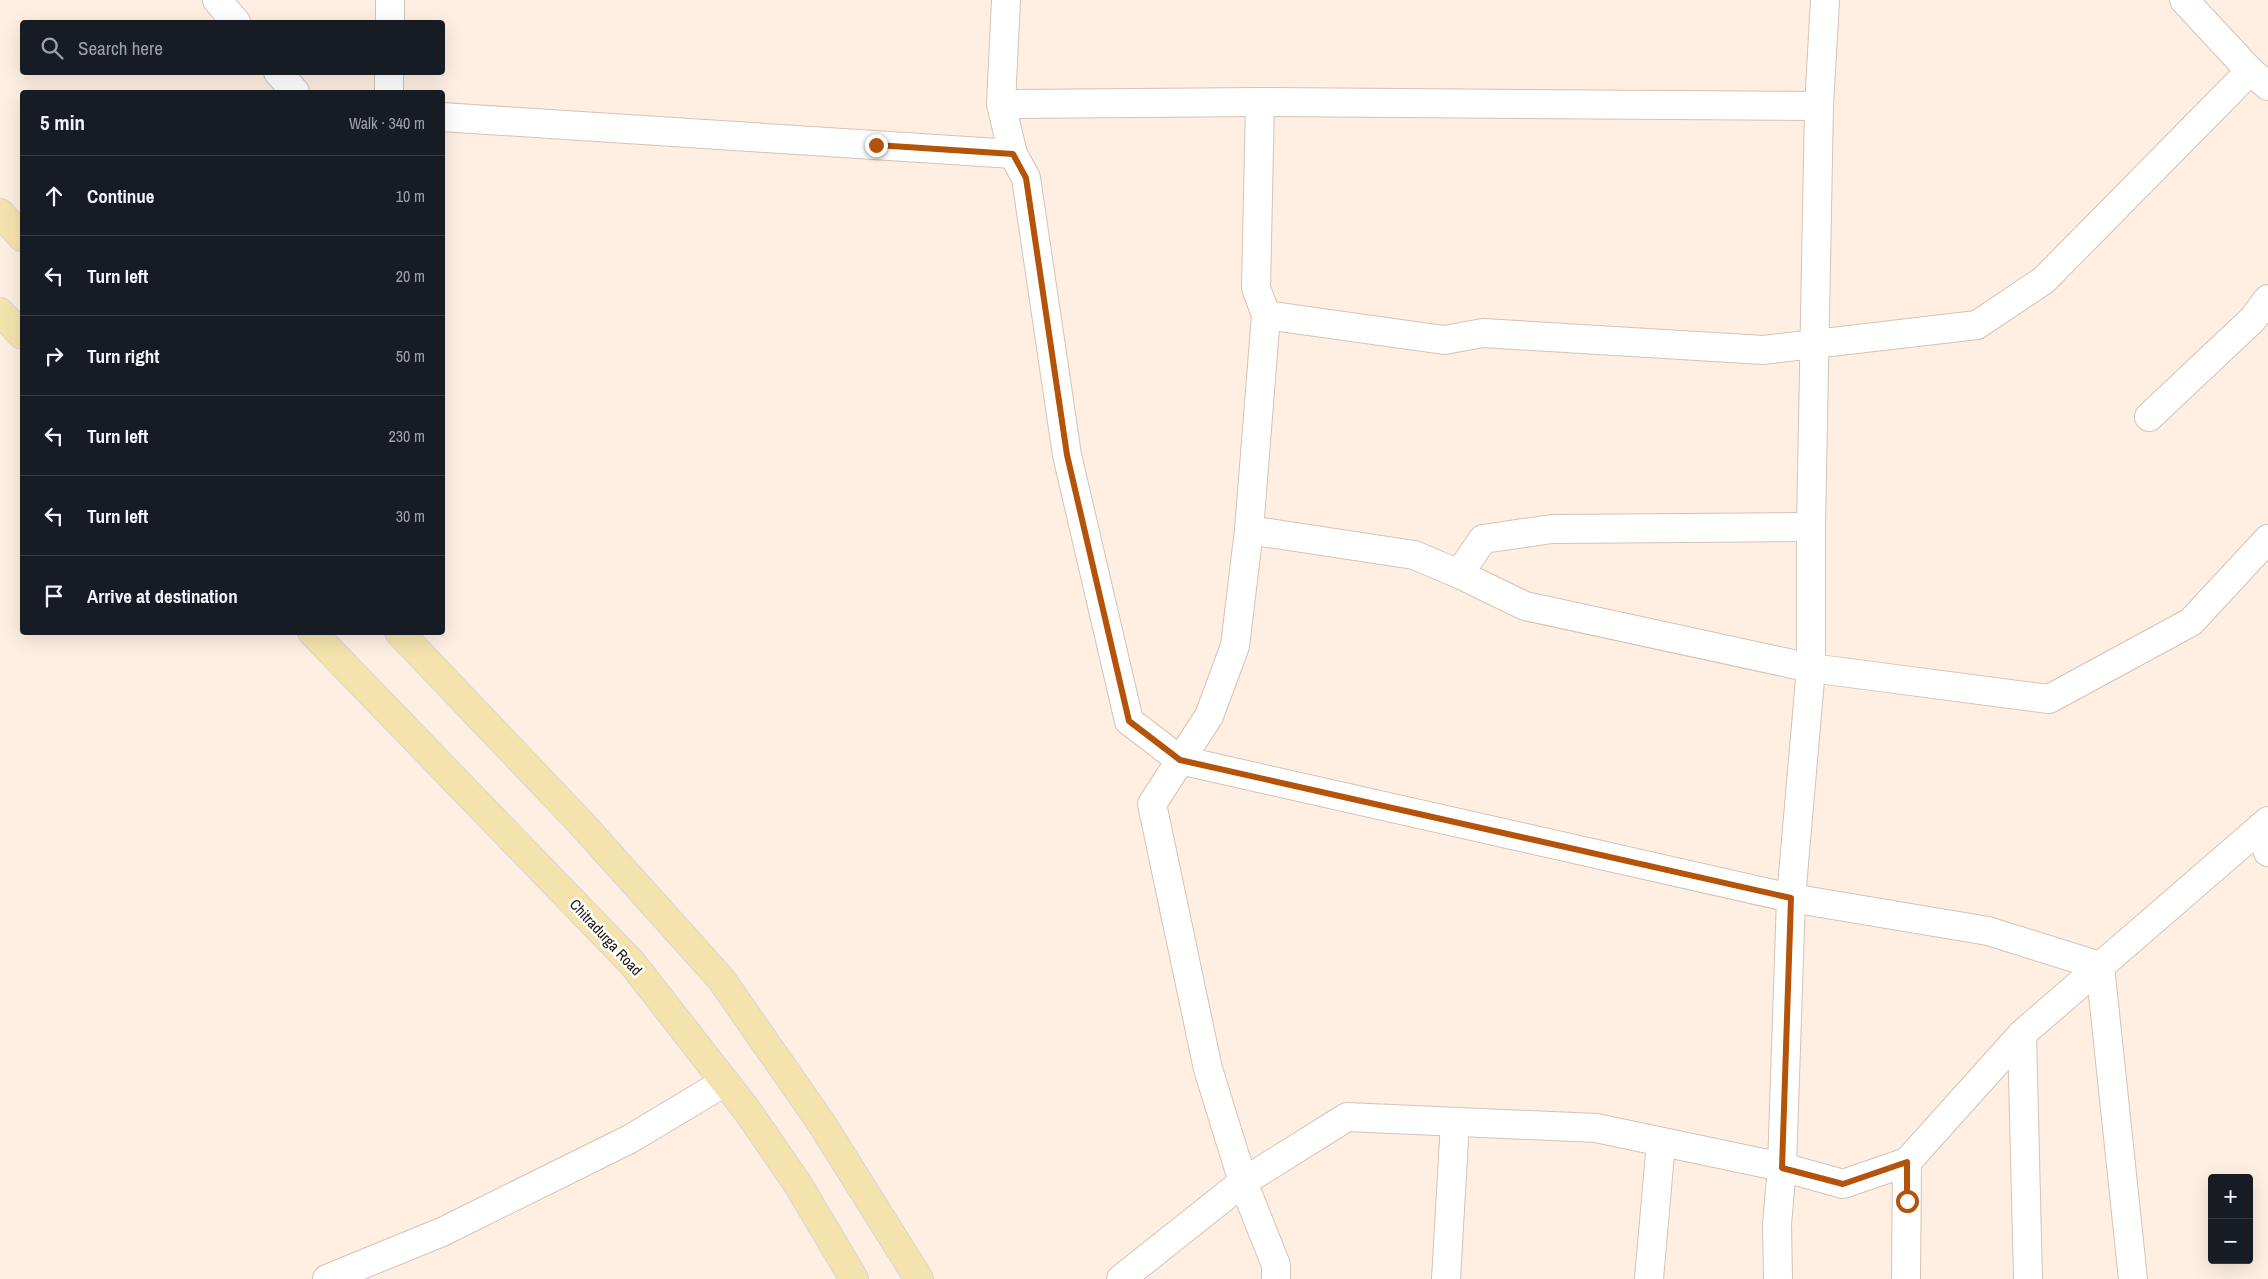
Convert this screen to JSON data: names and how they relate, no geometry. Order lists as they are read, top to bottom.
{
  "streets": {
    "main road": ["Chitradurga Road"]
  },
  "page": {
    "search": "Search here",
    "heading": ["5 min", "Walk · 340 m"],
    "list": [
      ["Continue", "10 m"],
      ["Turn left", "20 m"],
      ["Turn right", "50 m"],
      ["Turn left", "230 m"],
      ["Turn left", "30 m"],
      "Arrive at destination"
    ],
    "map_buttons": ["+", "−"]
  }
}
